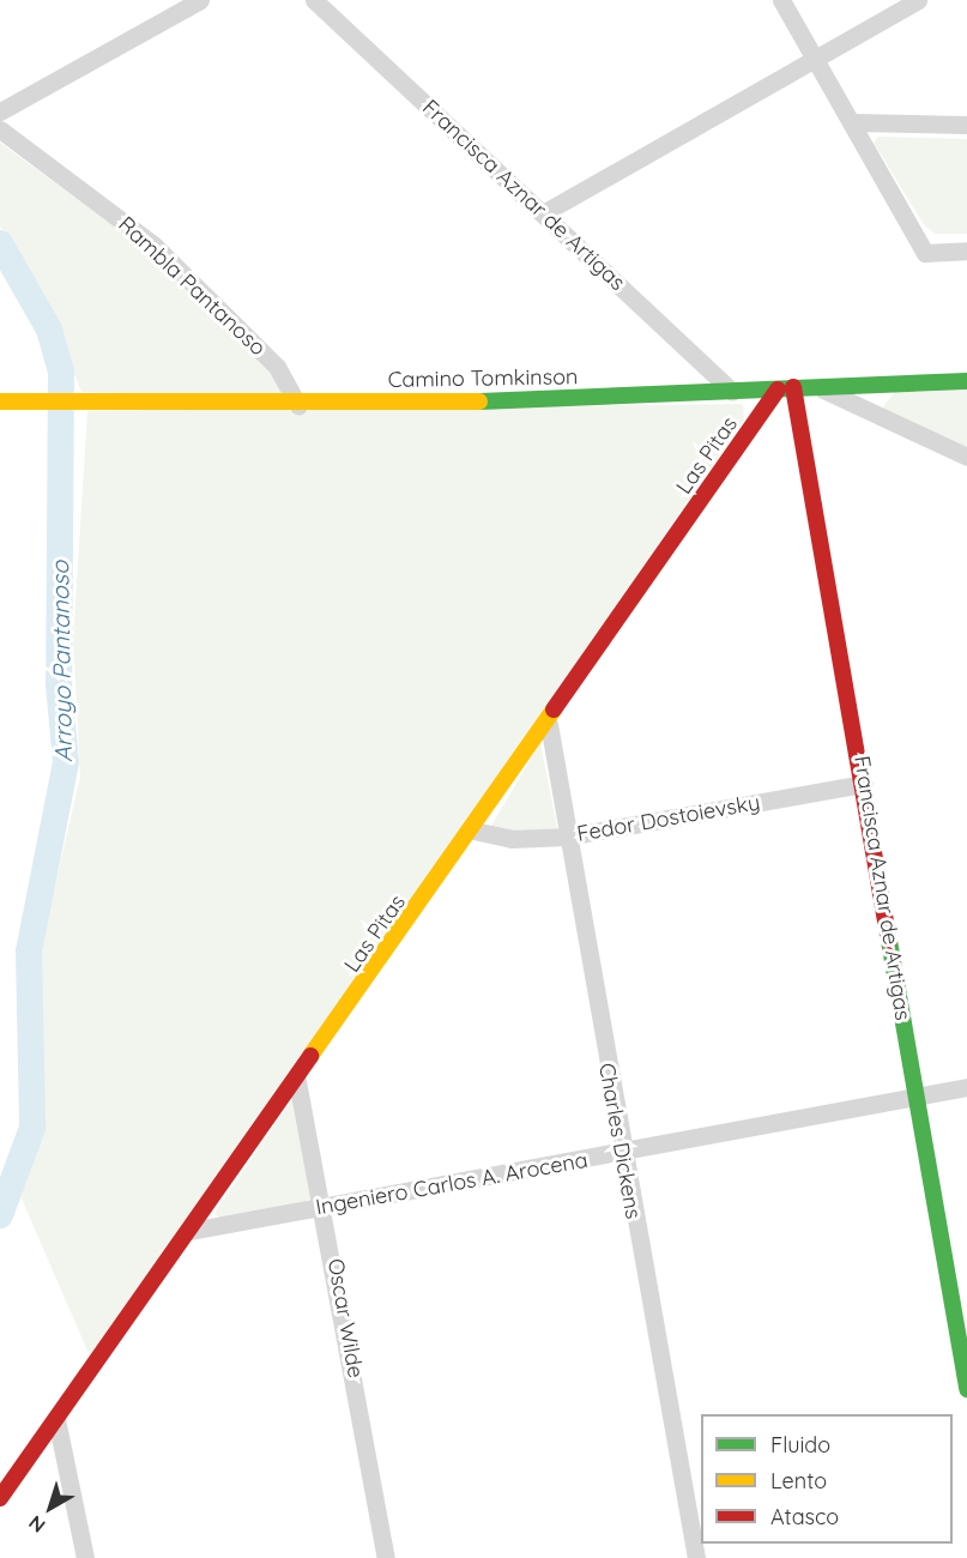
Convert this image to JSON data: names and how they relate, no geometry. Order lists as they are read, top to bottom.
{
  "streets": {
    "street": [
      "Francisca Aznar de Artigas",
      "Rambla Pantanoso",
      "Camino Tomkinson",
      "Las Pitas",
      "Fedor Dostoievsky",
      "Charles Dickens",
      "Ingeniero Carlos A. Arocena",
      "Oscar Wilde"
    ]
  },
  "crossings": [
    ["Francisca Aznar de Artigas", "Camino Tomkinson"],
    ["Francisca Aznar de Artigas", "Las Pitas"],
    ["Francisca Aznar de Artigas", "Fedor Dostoievsky"],
    ["Francisca Aznar de Artigas", "Ingeniero Carlos A. Arocena"],
    ["Rambla Pantanoso", "Camino Tomkinson"],
    ["Camino Tomkinson", "Las Pitas"],
    ["Las Pitas", "Fedor Dostoievsky"],
    ["Las Pitas", "Charles Dickens"],
    ["Las Pitas", "Ingeniero Carlos A. Arocena"],
    ["Las Pitas", "Oscar Wilde"],
    ["Fedor Dostoievsky", "Charles Dickens"],
    ["Charles Dickens", "Ingeniero Carlos A. Arocena"],
    ["Ingeniero Carlos A. Arocena", "Oscar Wilde"]
  ],
  "water": ["Arroyo Pantanoso"],
  "legend": ["Fluido", "Lento", "Atasco"],
  "north": "bottom left"
}
